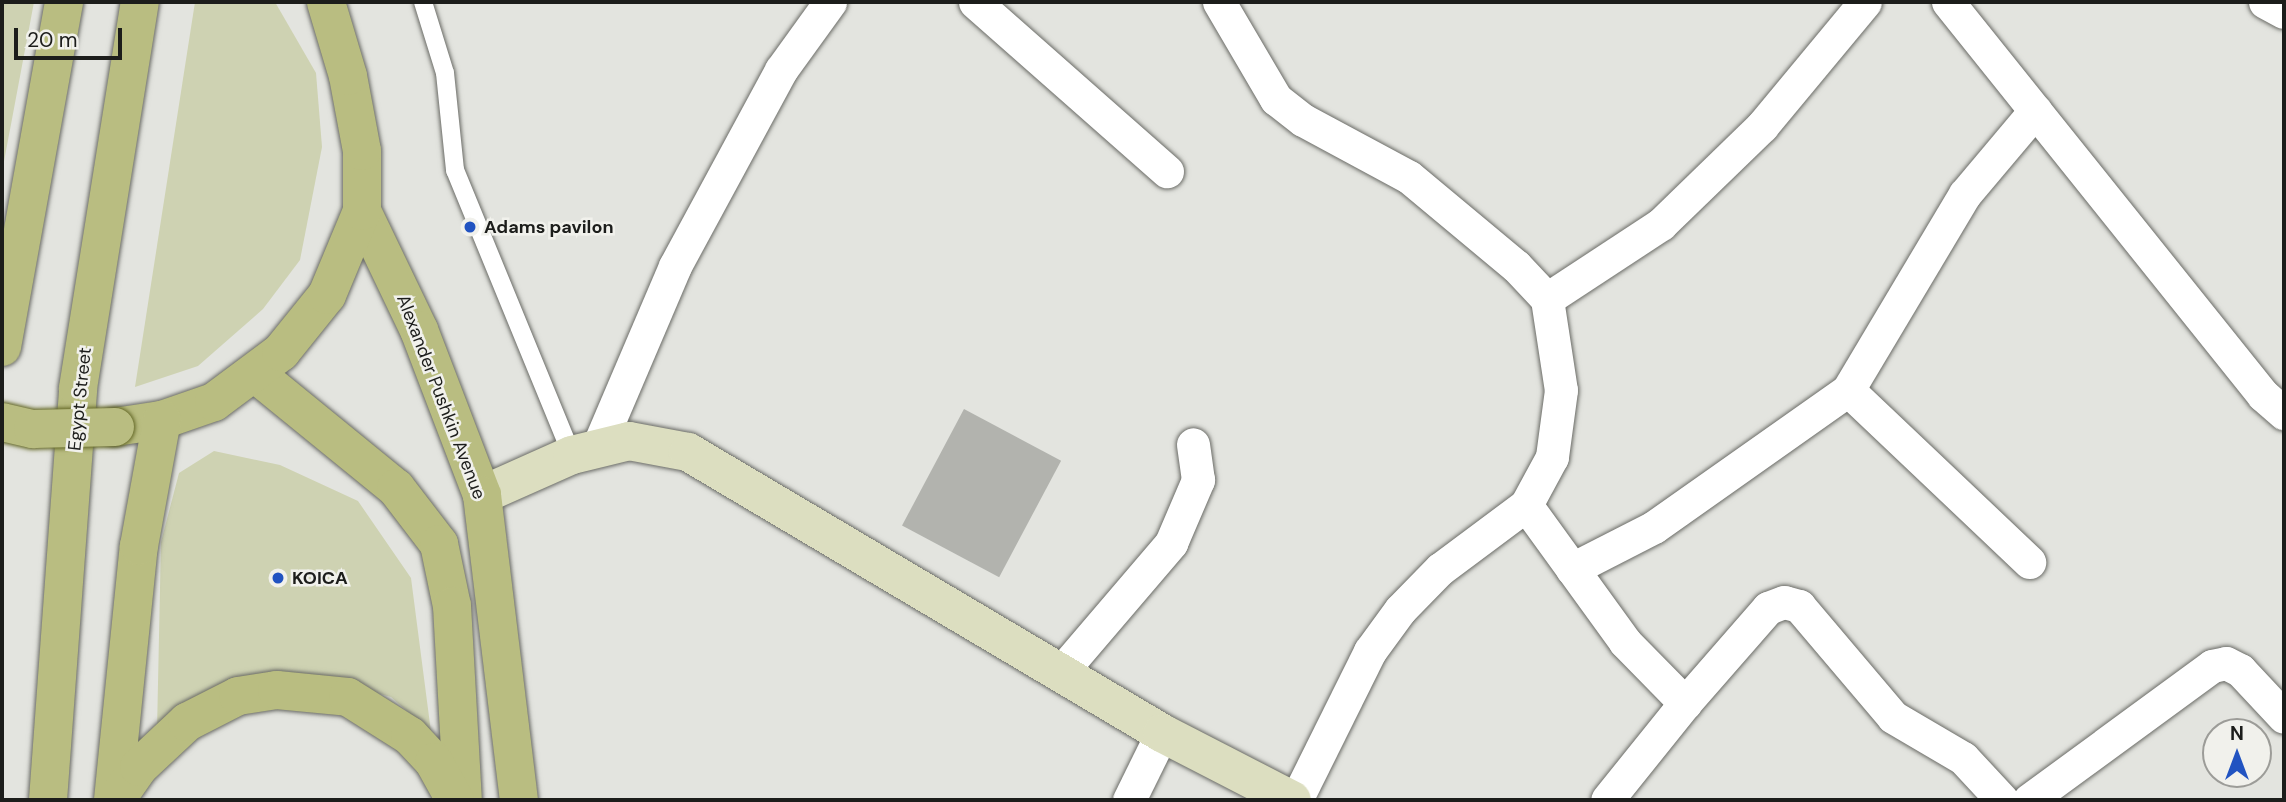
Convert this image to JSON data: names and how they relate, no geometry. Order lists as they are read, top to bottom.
{
  "streets": {
    "main road": ["Alexander Pushkin Avenue", "Egypt Street"]
  },
  "places": ["Adams pavilon", "KOICA"],
  "scale_bar": "20 m",
  "north": "top"
}
